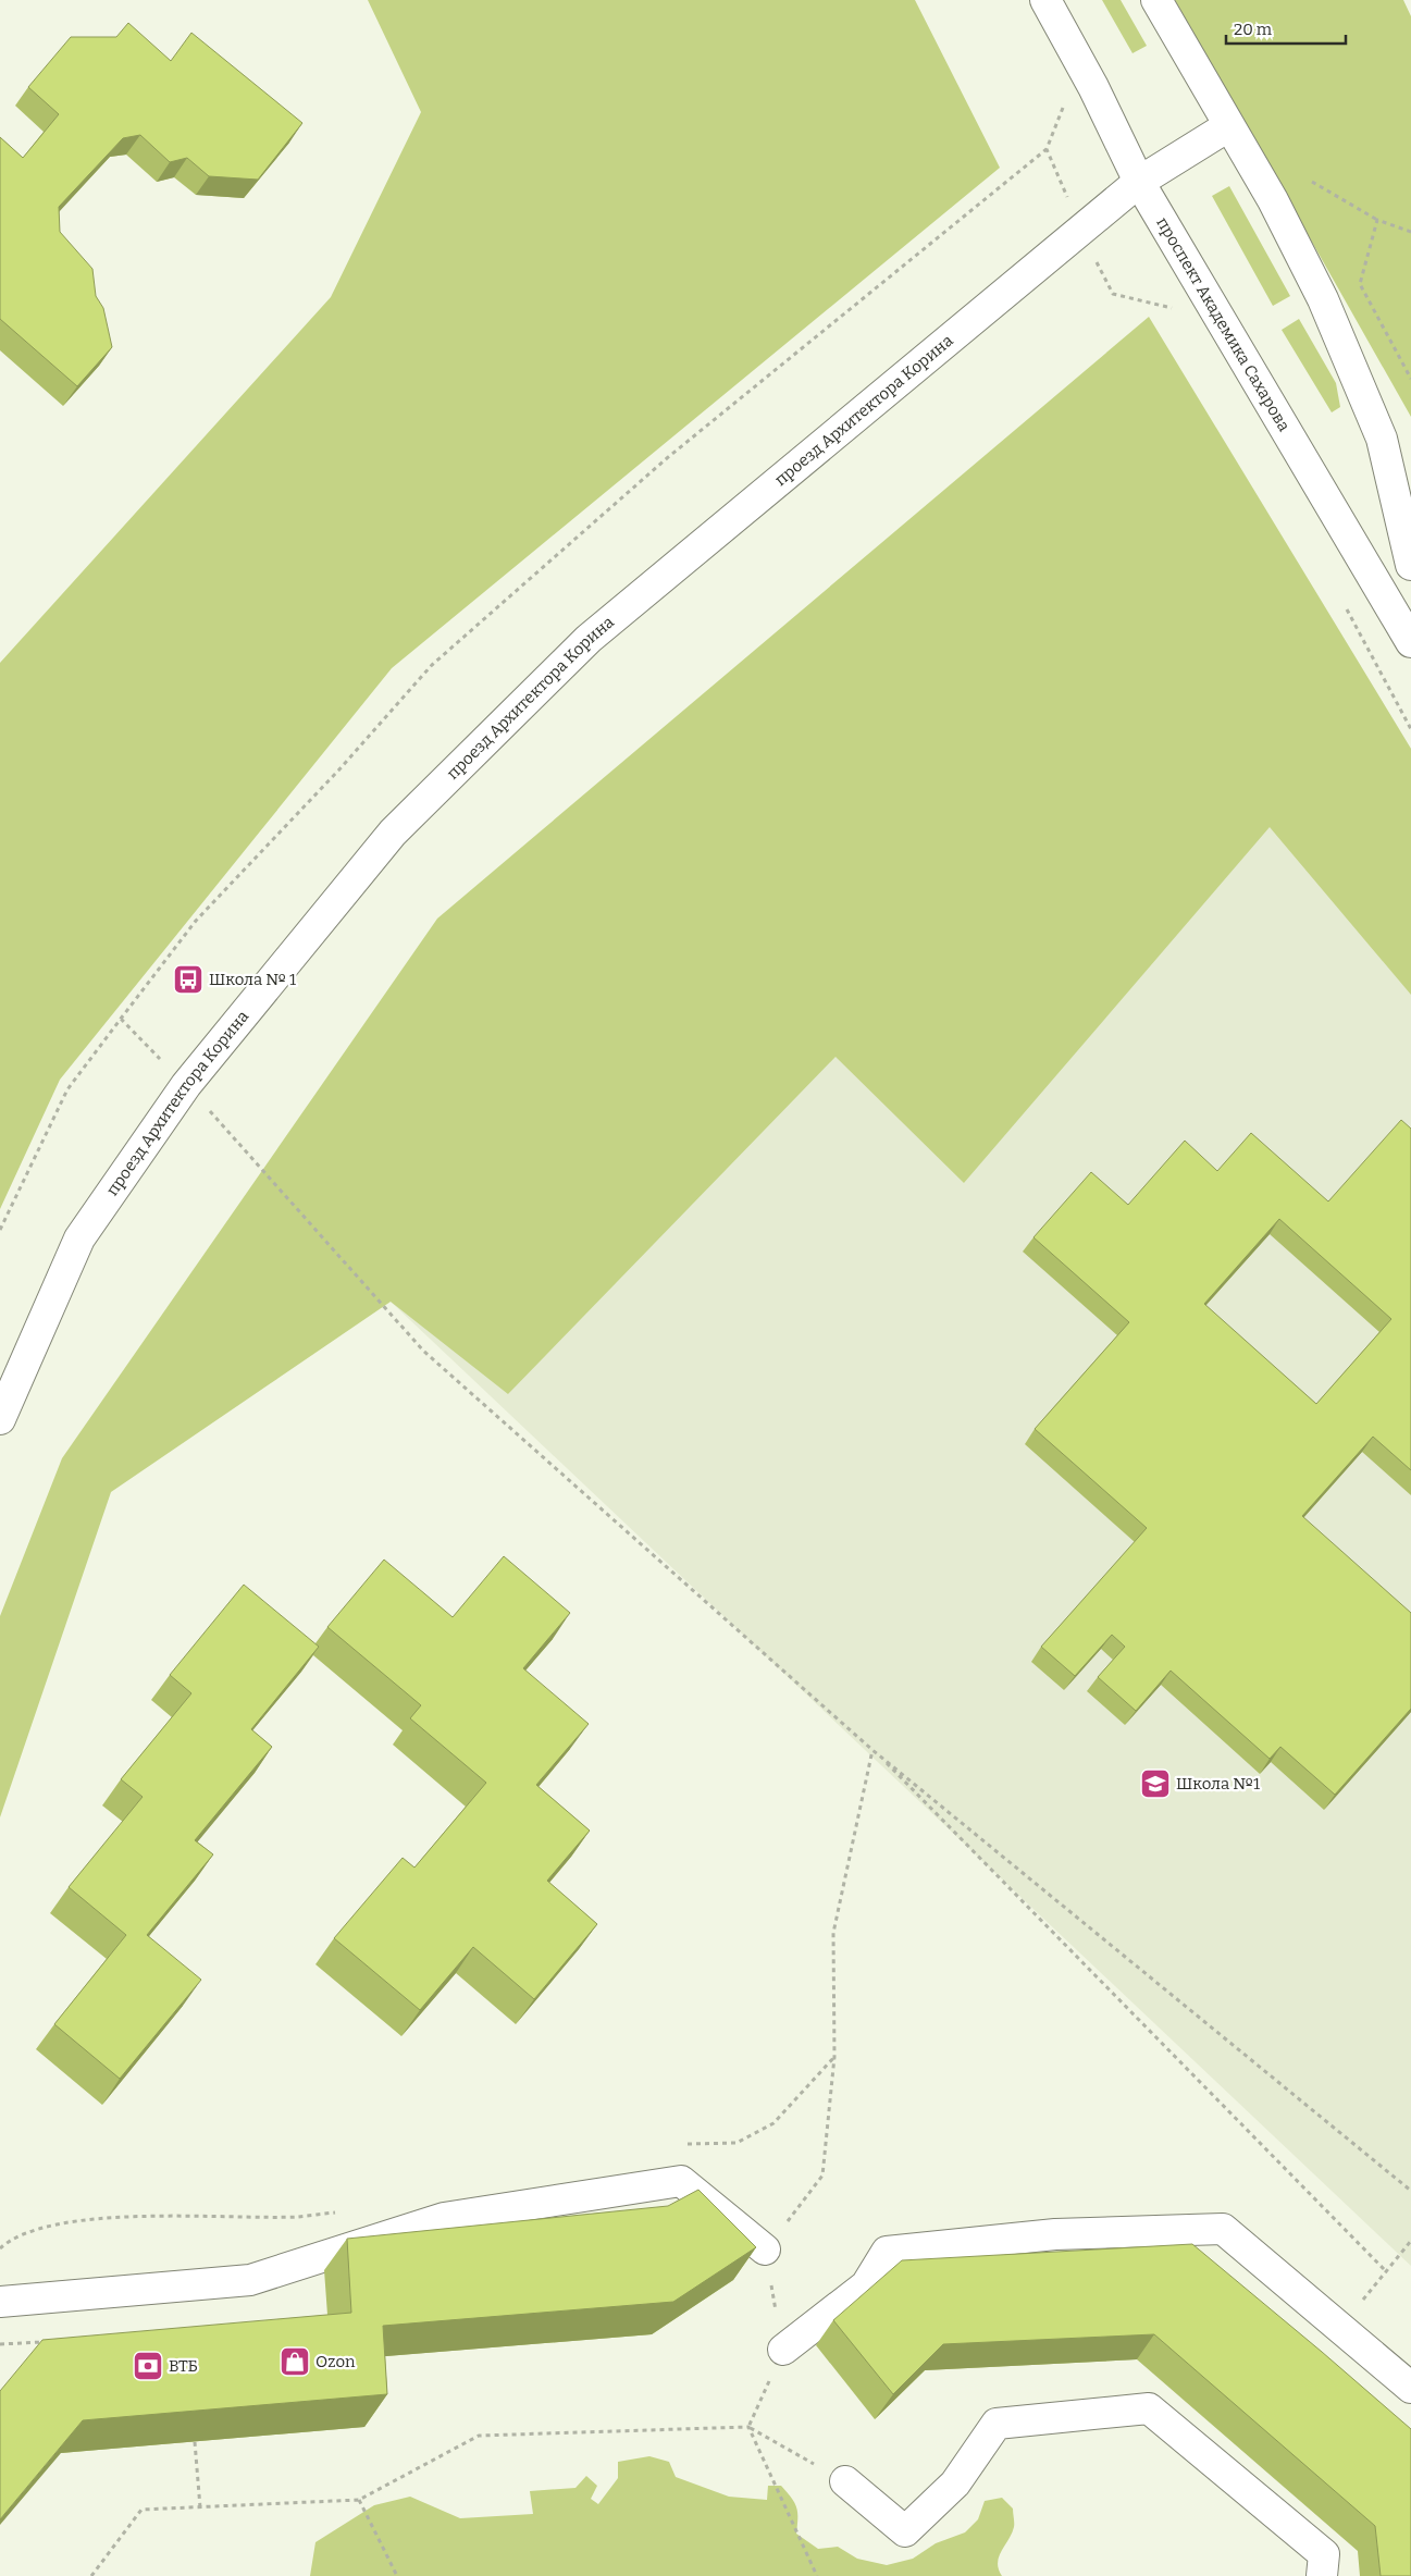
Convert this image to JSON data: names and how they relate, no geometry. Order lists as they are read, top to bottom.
{
  "streets": {
    "street": ["проспект Академика Сахарова", "проезд Архитектора Корина"]
  },
  "crossings": [
    ["проспект Академика Сахарова", "проезд Архитектора Корина"]
  ],
  "places": {
    "bus stop": ["Школа № 1"],
    "school or university": ["Школа №1"],
    "shop": ["Ozon"],
    "bank": ["ВТБ"]
  },
  "scale_bar": "20 m"
}
